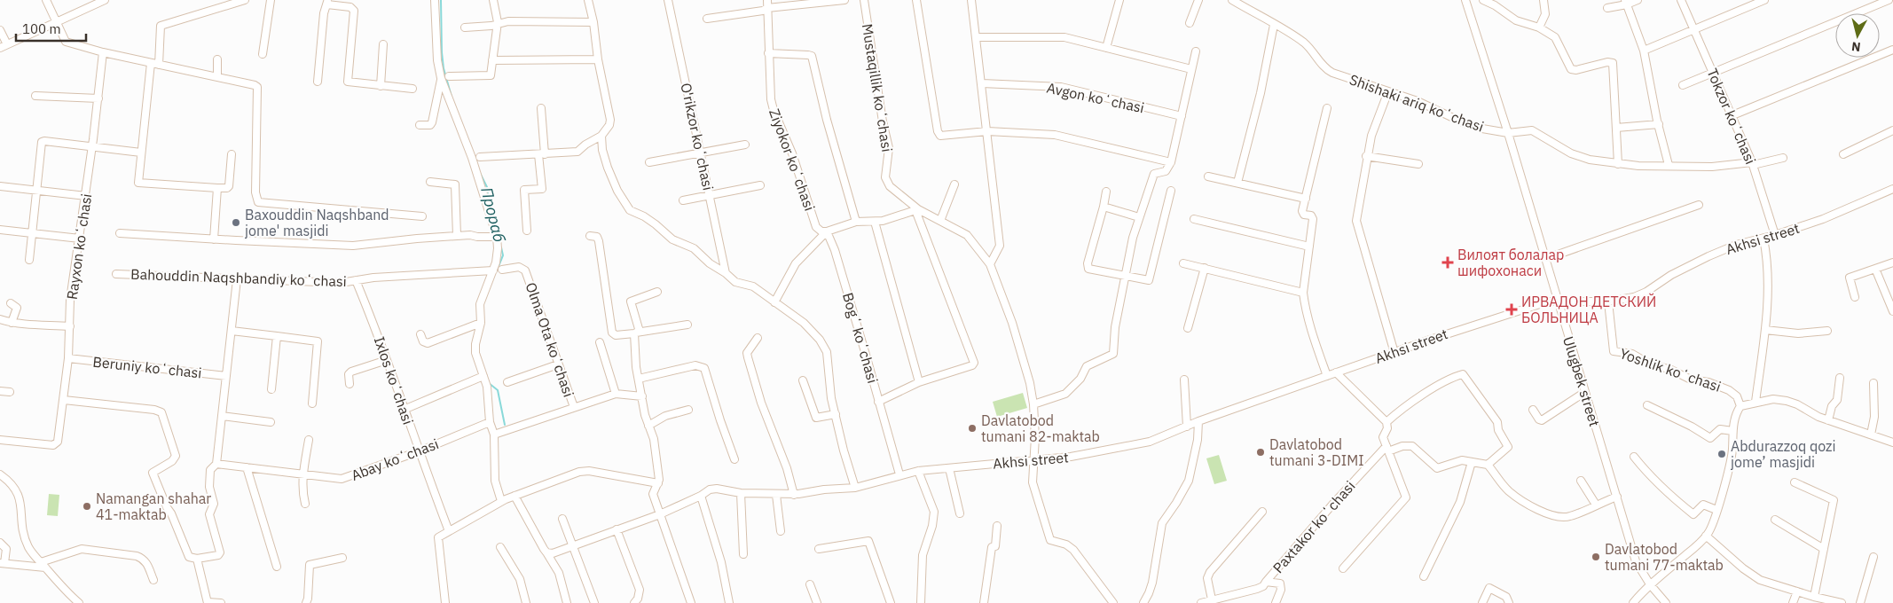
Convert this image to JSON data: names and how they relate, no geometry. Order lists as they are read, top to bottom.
{
  "streets": {
    "street": [
      "Mustaqillik koʻchasi",
      "Avgon koʻchasi",
      "Shishaki ariq koʻchasi",
      "Tokzor koʻchasi",
      "O'rikzor koʻchasi",
      "Ziyokor koʻchasi",
      "Akhsi street",
      "Rayxon koʻchasi",
      "Bahouddin Naqshbandiy koʻchasi",
      "Bogʻ koʻchasi",
      "Olma Ota koʻchasi",
      "Beruniy koʻchasi",
      "Yoshlik koʻchasi",
      "Ixlos koʻchasi",
      "Ulugbek street",
      "Abay koʻchasi",
      "Paxtakor koʻchasi"
    ]
  },
  "crossings": [
    ["Mustaqillik koʻchasi", "Akhsi street"],
    ["Shishaki ariq koʻchasi", "Tokzor koʻchasi"],
    ["Shishaki ariq koʻchasi", "Ulugbek street"],
    ["Tokzor koʻchasi", "Akhsi street"],
    ["Ziyokor koʻchasi", "Bogʻ koʻchasi"],
    ["Akhsi street", "Bogʻ koʻchasi"],
    ["Akhsi street", "Yoshlik koʻchasi"],
    ["Akhsi street", "Ulugbek street"],
    ["Rayxon koʻchasi", "Beruniy koʻchasi"],
    ["Bahouddin Naqshbandiy koʻchasi", "Ixlos koʻchasi"],
    ["Ixlos koʻchasi", "Abay koʻchasi"]
  ],
  "water": ["Прораб"],
  "places": {
    "other": [
      "Baxouddin Naqshband jome' masjidi",
      "Davlatobod tumani 82-maktab",
      "Davlatobod tumani 3-DIMI",
      "Abdurazzoq qozi jome’ masjidi",
      "Namangan shahar 41-maktab",
      "Davlatobod tumani 77-maktab"
    ],
    "health": ["Вилоят болалар шифохонаси", "ИРВАДОН ДЕТСКИЙ БОЛЬНИЦА"]
  },
  "scale_bar": "100 m",
  "north": "bottom"
}
